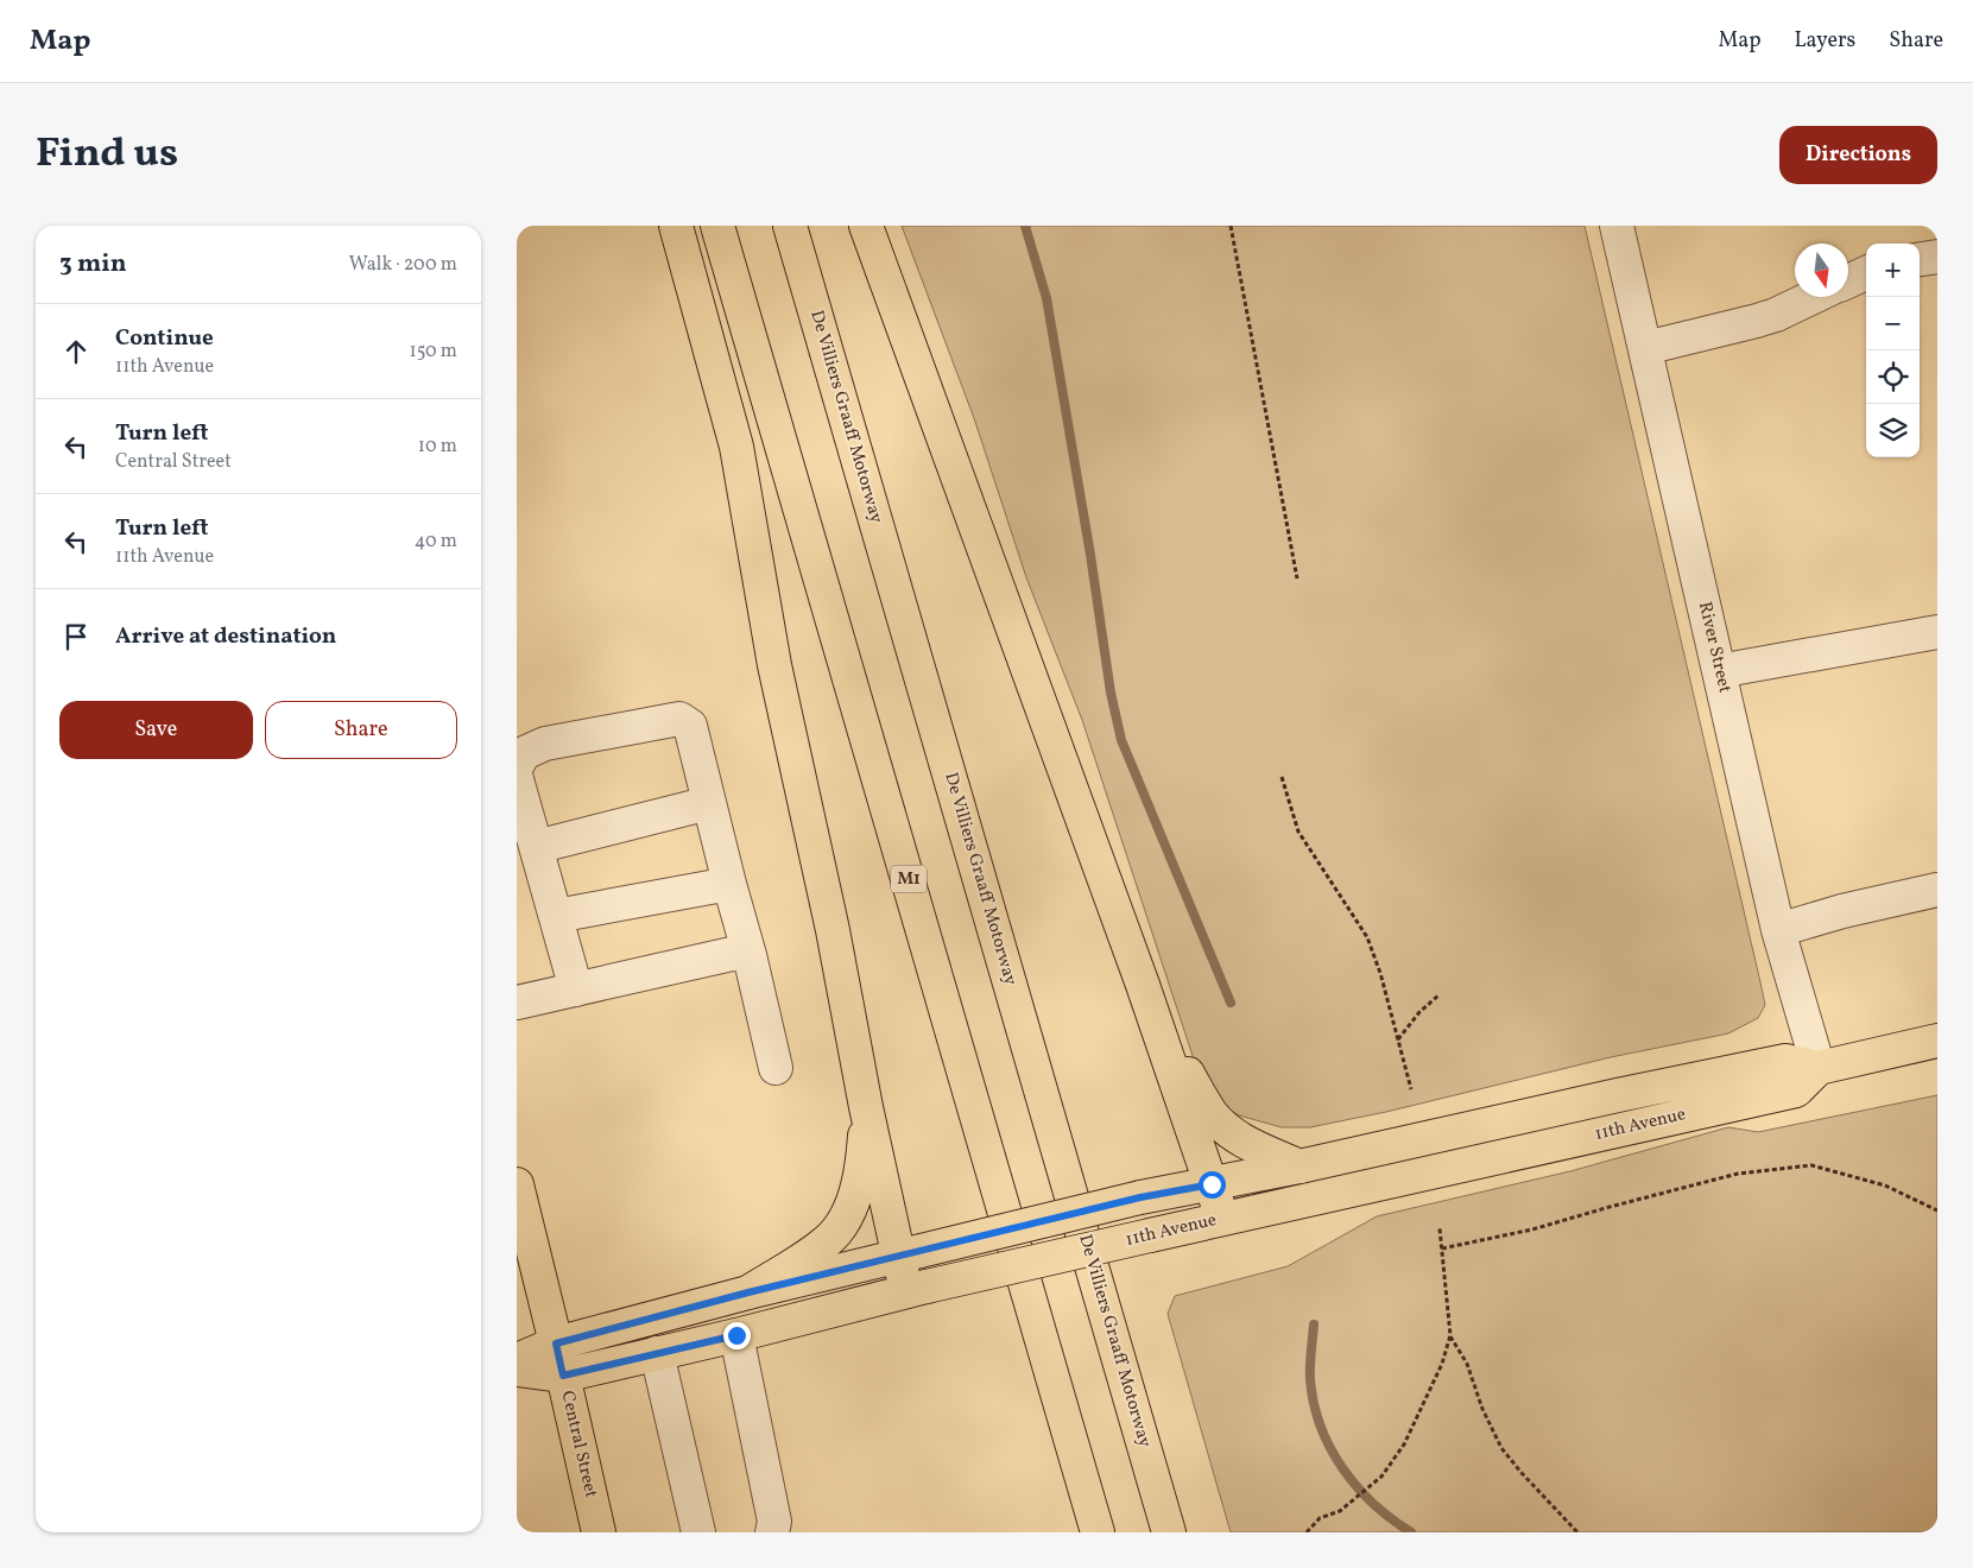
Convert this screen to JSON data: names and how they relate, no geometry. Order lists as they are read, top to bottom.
{
  "streets": {
    "main road": [
      "De Villiers Graaff Motorway",
      "M1",
      "11th Avenue",
      "Central Street"
    ],
    "street": ["River Street"]
  },
  "crossings": [
    ["River Street", "11th Avenue"],
    ["11th Avenue", "Central Street"]
  ],
  "north": "bottom",
  "page": {
    "header": "Map",
    "nav": ["Map", "Layers", "Share"],
    "title": "Find us",
    "buttons": [
      "Directions",
      ["Save", "Share"]
    ],
    "heading": ["3 min", "Walk · 200 m"],
    "map_buttons": ["+", "−"],
    "list": [
      ["Continue", "11th Avenue", "150 m"],
      ["Turn left", "Central Street", "10 m"],
      ["Turn left", "11th Avenue", "40 m"],
      "Arrive at destination"
    ]
  }
}
